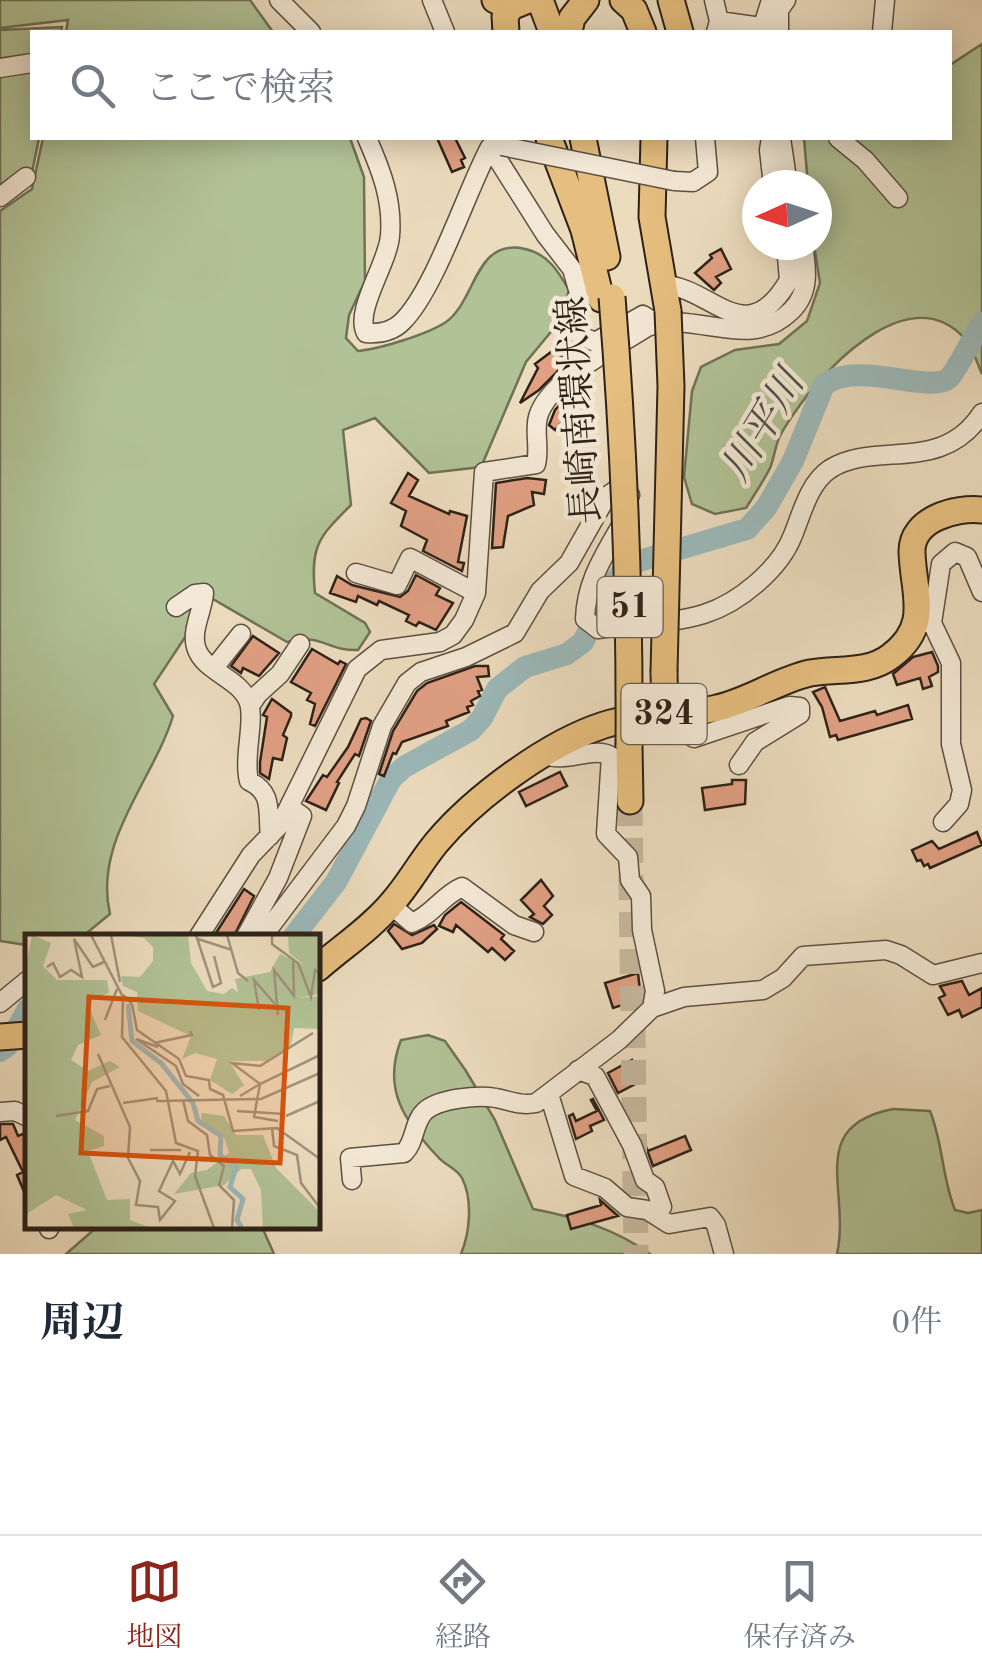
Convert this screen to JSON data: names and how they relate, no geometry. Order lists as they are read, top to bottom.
{
  "streets": {
    "highway": ["長崎南環状線", "51", "324"]
  },
  "crossings": [
    ["長崎南環状線", "51"]
  ],
  "water": ["川平川"],
  "north": "left",
  "page": {
    "search": "ここで検索",
    "heading": ["周辺", "0件"],
    "nav": ["地図", "経路", "保存済み"]
  }
}
